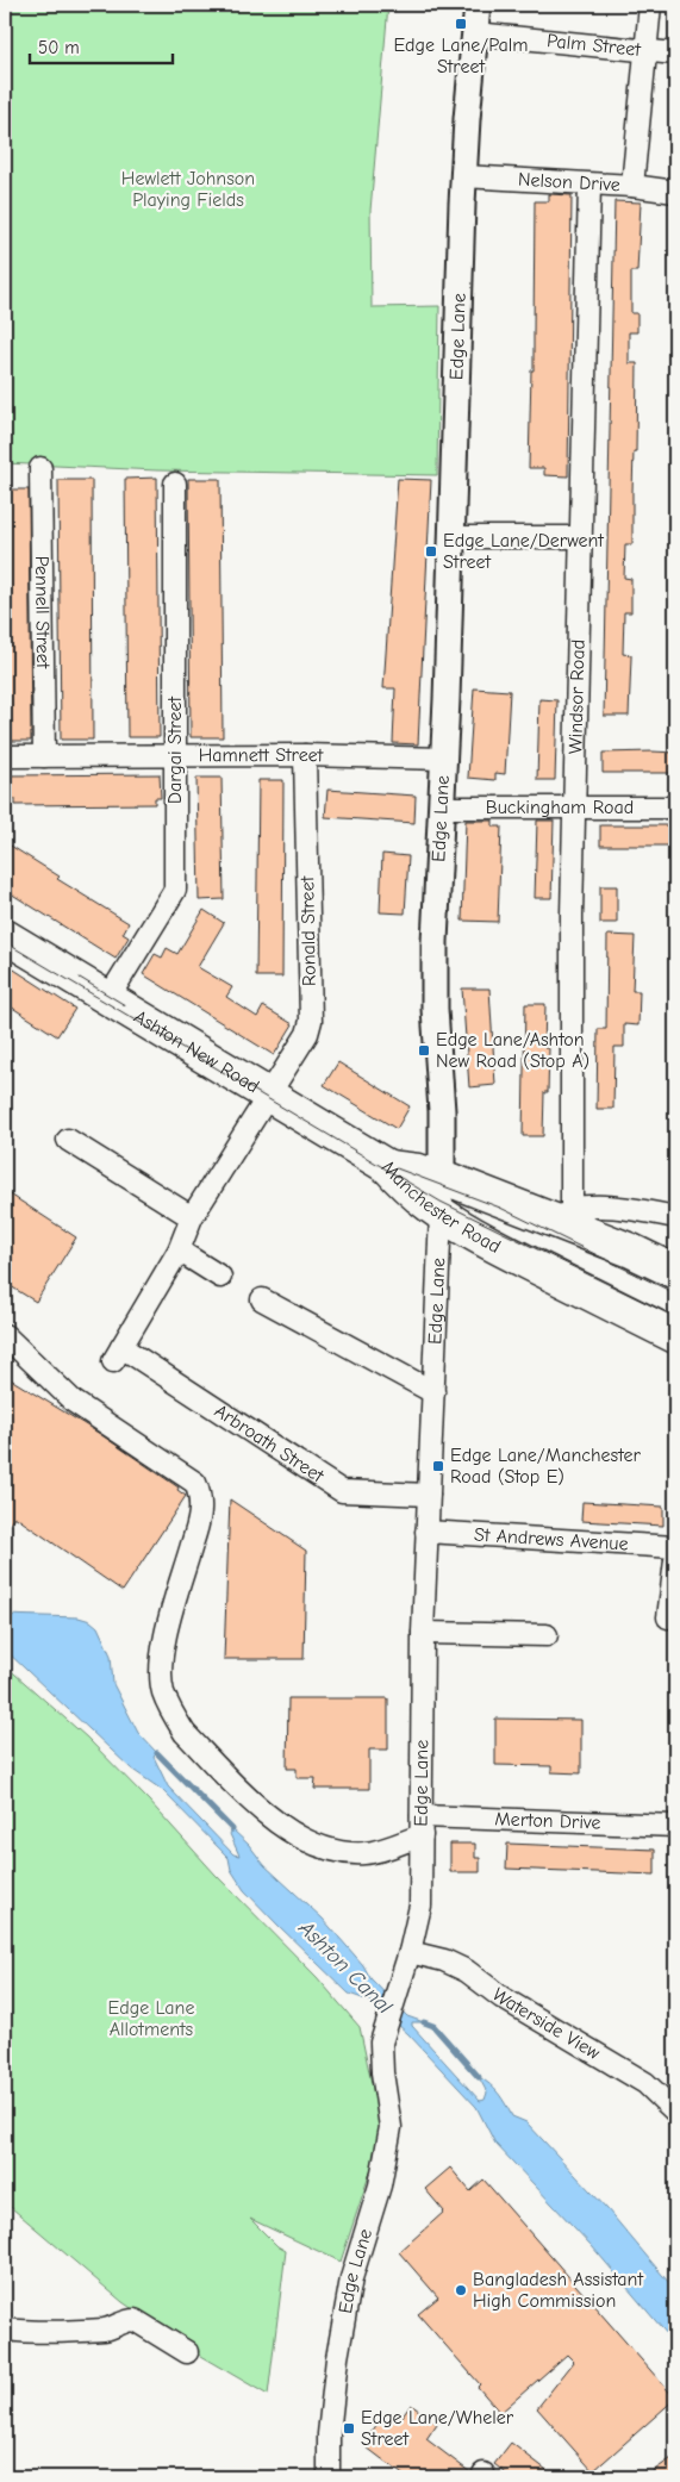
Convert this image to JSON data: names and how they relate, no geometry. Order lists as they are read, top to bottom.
{
  "streets": {
    "main road": ["Ashton New Road", "Manchester Road"],
    "street": [
      "Palm Street",
      "Nelson Drive",
      "Edge Lane",
      "Pennell Street",
      "Windsor Road",
      "Dargai Street",
      "Hamnett Street",
      "Buckingham Road",
      "Ronald Street",
      "Arbroath Street",
      "St Andrews Avenue",
      "Merton Drive",
      "Waterside View"
    ]
  },
  "crossings": [
    ["Palm Street", "Edge Lane"],
    ["Nelson Drive", "Edge Lane"],
    ["Nelson Drive", "Windsor Road"],
    ["Edge Lane", "Hamnett Street"],
    ["Edge Lane", "Buckingham Road"],
    ["Edge Lane", "Manchester Road"],
    ["Edge Lane", "Arbroath Street"],
    ["Edge Lane", "St Andrews Avenue"],
    ["Edge Lane", "Merton Drive"],
    ["Edge Lane", "Waterside View"],
    ["Pennell Street", "Hamnett Street"],
    ["Windsor Road", "Buckingham Road"],
    ["Windsor Road", "Manchester Road"],
    ["Dargai Street", "Hamnett Street"],
    ["Dargai Street", "Ashton New Road"],
    ["Hamnett Street", "Ronald Street"],
    ["Ronald Street", "Ashton New Road"],
    ["Ronald Street", "Arbroath Street"],
    ["Ashton New Road", "Manchester Road"]
  ],
  "water": ["Ashton Canal"],
  "parks": ["Hewlett Johnson Playing Fields", "Edge Lane Allotments"],
  "places": {
    "transit": [
      "Edge Lane/Palm Street",
      "Edge Lane/Derwent Street",
      "Edge Lane/Ashton New Road (Stop A)",
      "Edge Lane/Manchester Road (Stop E)",
      "Edge Lane/Wheler Street"
    ],
    "other": ["Bangladesh Assistant High Commission"]
  },
  "scale_bar": "50 m"
}
